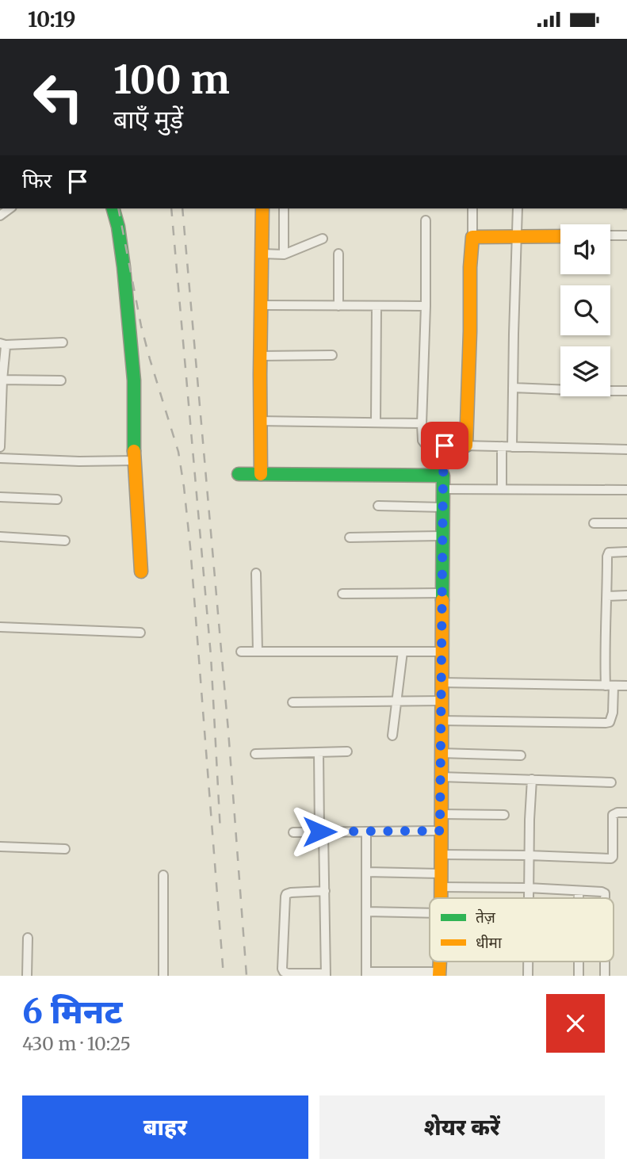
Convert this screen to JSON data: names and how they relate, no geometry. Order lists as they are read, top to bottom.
{
  "legend": ["तेज़", "धीमा"],
  "page": {
    "status": "10:19",
    "turn": ["100 m", "बाएँ मुड़ें"],
    "then": "फिर",
    "heading": ["6 मिनट", "430 m · 10:25"],
    "buttons": ["बाहर", "शेयर करें"]
  }
}
